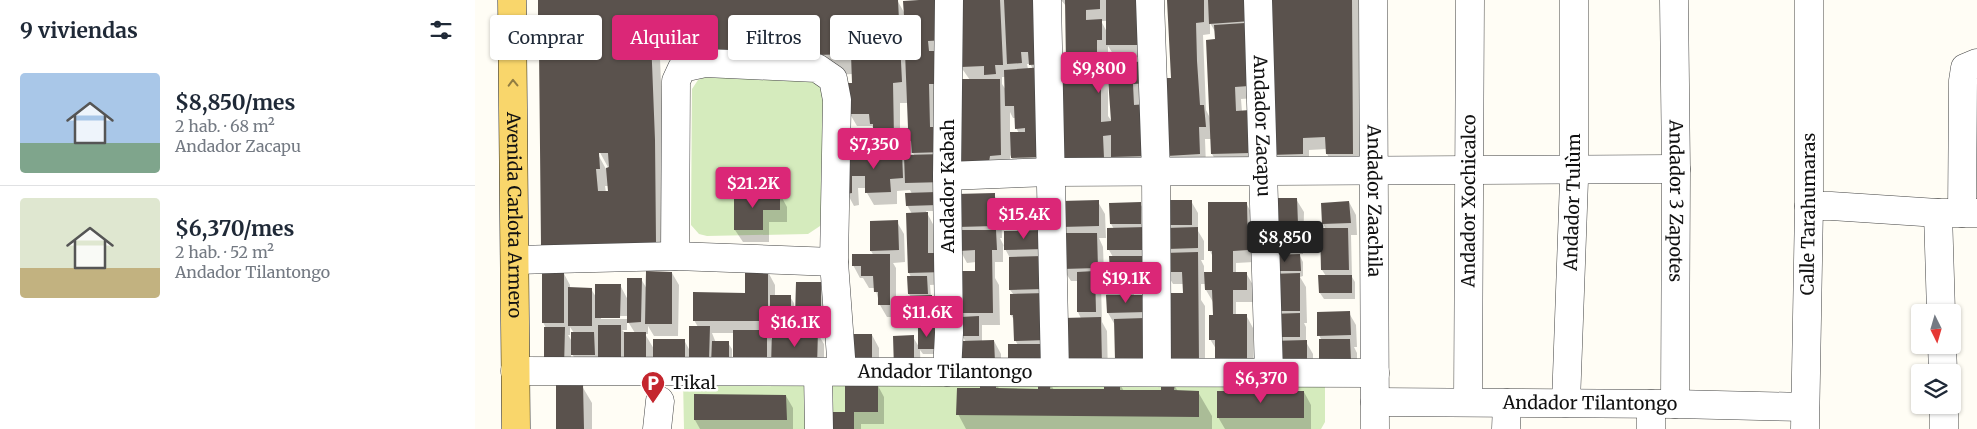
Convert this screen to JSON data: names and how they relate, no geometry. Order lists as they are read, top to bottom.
{
  "streets": {
    "main road": ["Avenida Carlota Armero"],
    "street": [
      "Andador Zacapu",
      "Andador Kabah",
      "Andador Zaachila",
      "Andador Xochicalco",
      "Andador Tulùm",
      "Andador 3 Zapotes",
      "Calle Tarahumaras",
      "Andador Tilantongo"
    ]
  },
  "crossings": [
    ["Andador Zacapu", "Andador Tilantongo"],
    ["Andador Kabah", "Andador Tilantongo"],
    ["Andador Zaachila", "Andador Tilantongo"],
    ["Andador Xochicalco", "Andador Tilantongo"],
    ["Andador Tulùm", "Andador Tilantongo"],
    ["Andador 3 Zapotes", "Andador Tilantongo"],
    ["Avenida Carlota Armero", "Andador Tilantongo"],
    ["Calle Tarahumaras", "Andador Tilantongo"]
  ],
  "one_way": ["Avenida Carlota Armero"],
  "places": {
    "parking": ["Tikal"]
  },
  "north": "bottom",
  "page": {
    "heading": "9 viviendas",
    "chip": [
      "Comprar",
      "Alquilar",
      "Filtros",
      "Nuevo"
    ],
    "price": [
      "$9,800",
      "$7,350",
      "$21.2K",
      "$15.4K",
      "$8,850",
      "$19.1K",
      "$11.6K",
      "$16.1K",
      "$6,370"
    ],
    "list": [
      {
        "name": "$8,850/mes",
        "note": "2 hab. · 68 m² · Andador Zacapu"
      },
      {
        "name": "$6,370/mes",
        "note": "2 hab. · 52 m² · Andador Tilantongo"
      }
    ]
  }
}
